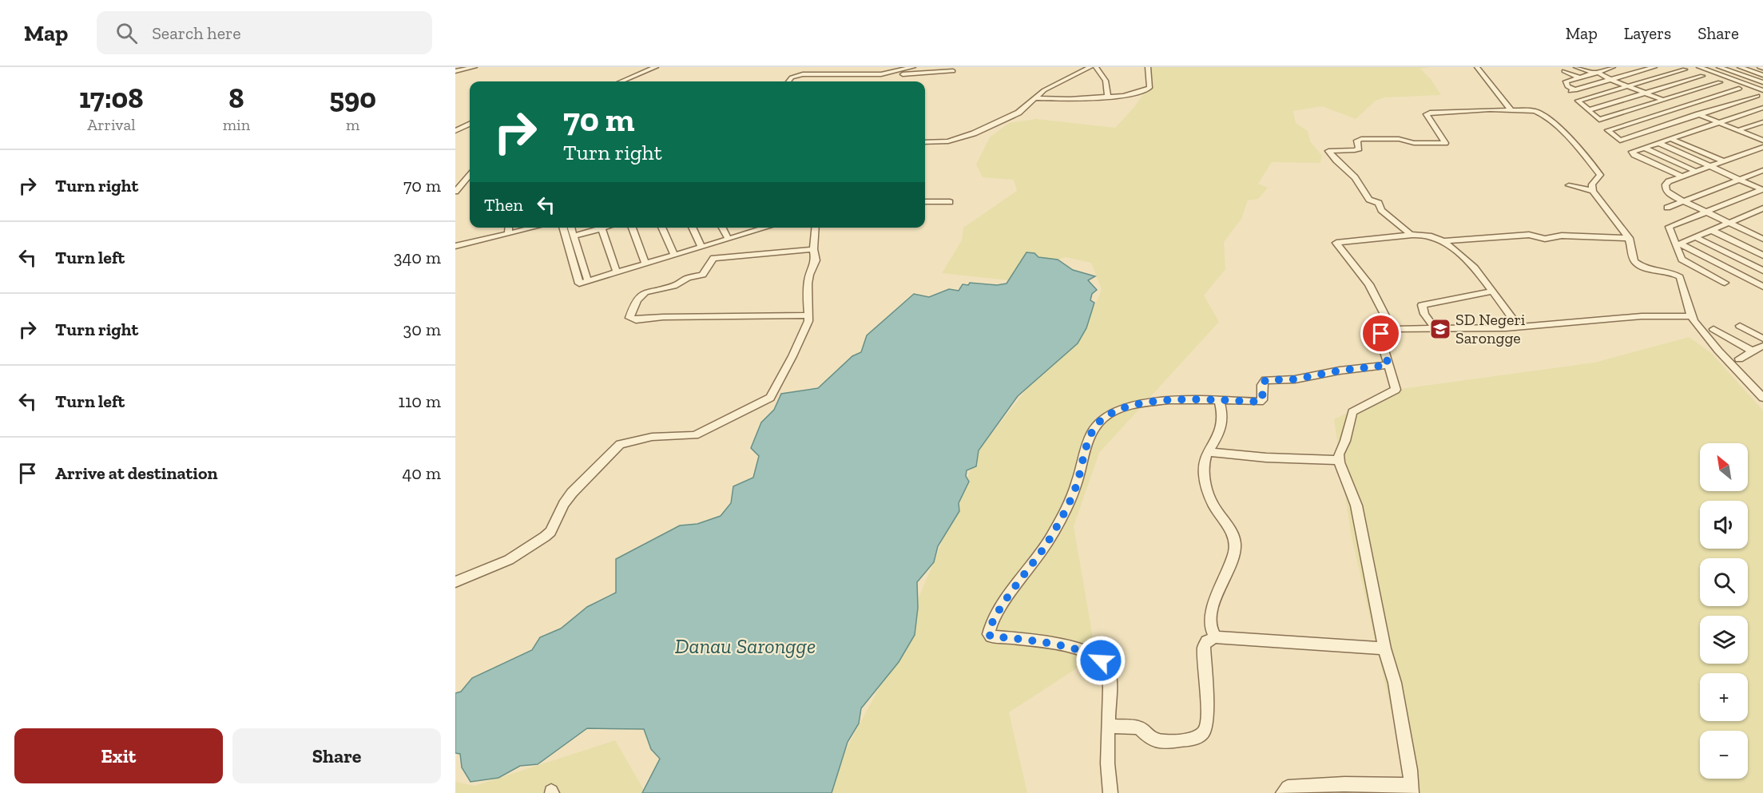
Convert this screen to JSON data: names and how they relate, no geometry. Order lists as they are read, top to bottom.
{
  "water": ["Danau Sarongge"],
  "places": {
    "school or university": ["SD Negeri Sarongge"]
  },
  "north": "top left",
  "page": {
    "header": "Map",
    "search": "Search here",
    "nav": ["Map", "Layers", "Share"],
    "eta": [
      "17:08",
      "Arrival",
      "8",
      "min",
      "590",
      "m"
    ],
    "turn": ["70 m", "Turn right"],
    "list": [
      {
        "name": "Turn right",
        "value": "70 m"
      },
      {
        "name": "Turn left",
        "value": "340 m"
      },
      {
        "name": "Turn right",
        "value": "30 m"
      },
      {
        "name": "Turn left",
        "value": "110 m"
      },
      {
        "name": "Arrive at destination",
        "value": "40 m"
      }
    ],
    "then": "Then",
    "map_buttons": ["+", "−"],
    "buttons": ["Exit", "Share"]
  }
}
